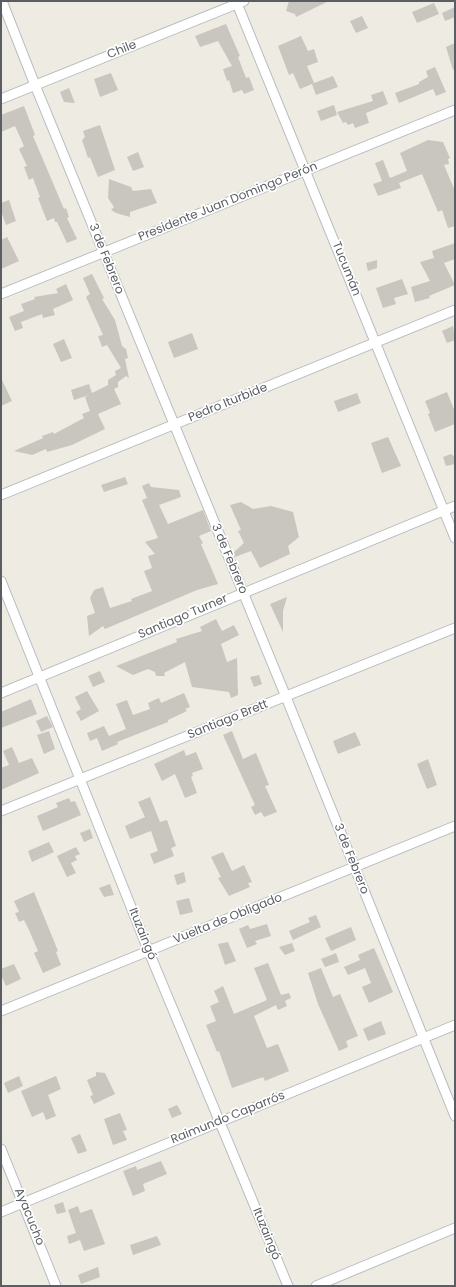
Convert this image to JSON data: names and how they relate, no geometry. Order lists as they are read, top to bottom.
{
  "streets": {
    "street": [
      "Chile",
      "Presidente Juan Domingo Perón",
      "3 de Febrero",
      "Tucumán",
      "Pedro Iturbide",
      "Santiago Turner",
      "Santiago Brett",
      "Vuelta de Obligado",
      "Ituzaingó",
      "Raimundo Caparrós",
      "Ayacucho"
    ]
  },
  "crossings": [
    ["Chile", "3 de Febrero"],
    ["Chile", "Tucumán"],
    ["Presidente Juan Domingo Perón", "3 de Febrero"],
    ["Presidente Juan Domingo Perón", "Tucumán"],
    ["3 de Febrero", "Pedro Iturbide"],
    ["3 de Febrero", "Santiago Turner"],
    ["3 de Febrero", "Santiago Brett"],
    ["3 de Febrero", "Vuelta de Obligado"],
    ["3 de Febrero", "Raimundo Caparrós"],
    ["Tucumán", "Pedro Iturbide"],
    ["Tucumán", "Santiago Turner"],
    ["Santiago Turner", "Ituzaingó"],
    ["Santiago Brett", "Ituzaingó"],
    ["Vuelta de Obligado", "Ituzaingó"],
    ["Ituzaingó", "Raimundo Caparrós"],
    ["Raimundo Caparrós", "Ayacucho"]
  ]
}
